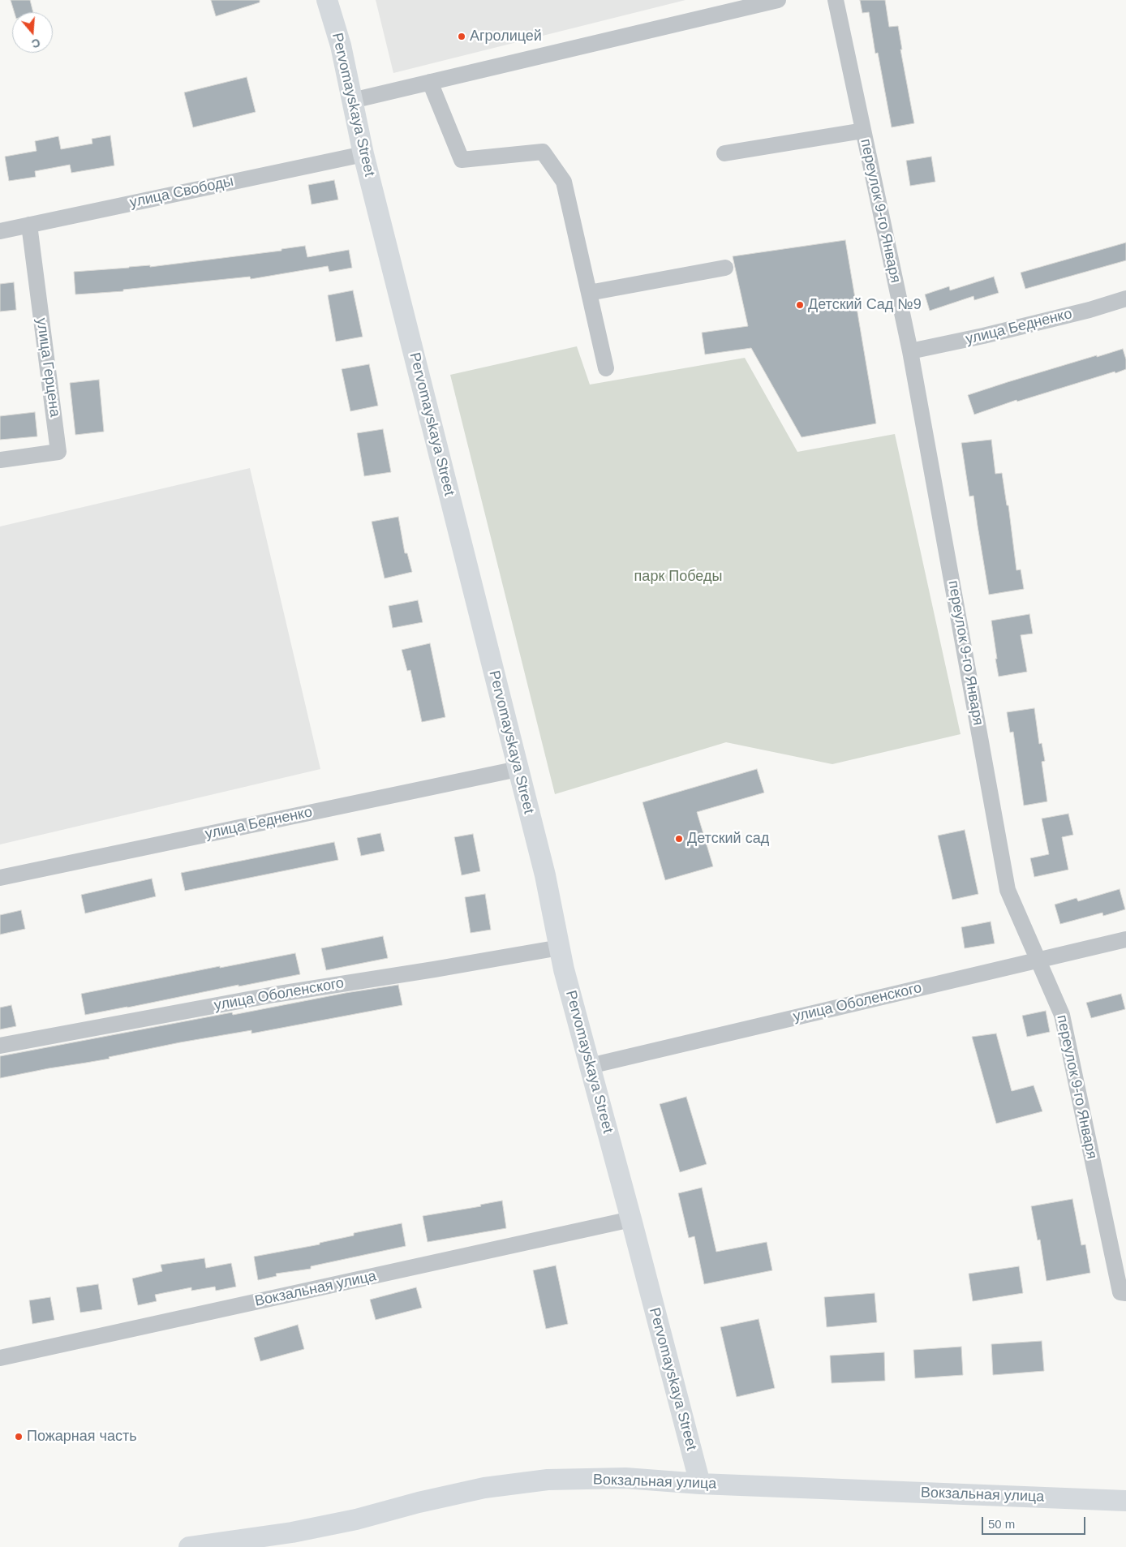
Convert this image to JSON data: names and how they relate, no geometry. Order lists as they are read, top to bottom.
{
  "streets": {
    "main road": ["Pervomayskaya Street", "Вокзальная улица"],
    "street": [
      "улица Свободы",
      "переулок 9-го Января",
      "улица Бедненко",
      "улица Герцена",
      "улица Оболенского"
    ]
  },
  "crossings": [
    ["Pervomayskaya Street", "улица Свободы"],
    ["Pervomayskaya Street", "улица Бедненко"],
    ["Pervomayskaya Street", "улица Оболенского"],
    ["Pervomayskaya Street", "Вокзальная улица"],
    ["улица Свободы", "улица Герцена"],
    ["переулок 9-го Января", "улица Бедненко"],
    ["переулок 9-го Января", "улица Оболенского"]
  ],
  "parks": ["парк Победы"],
  "places": [
    "Агролицей",
    "Детский Сад №9",
    "Детский сад",
    "Пожарная часть"
  ],
  "scale_bar": "50 m",
  "north": "bottom"
}
